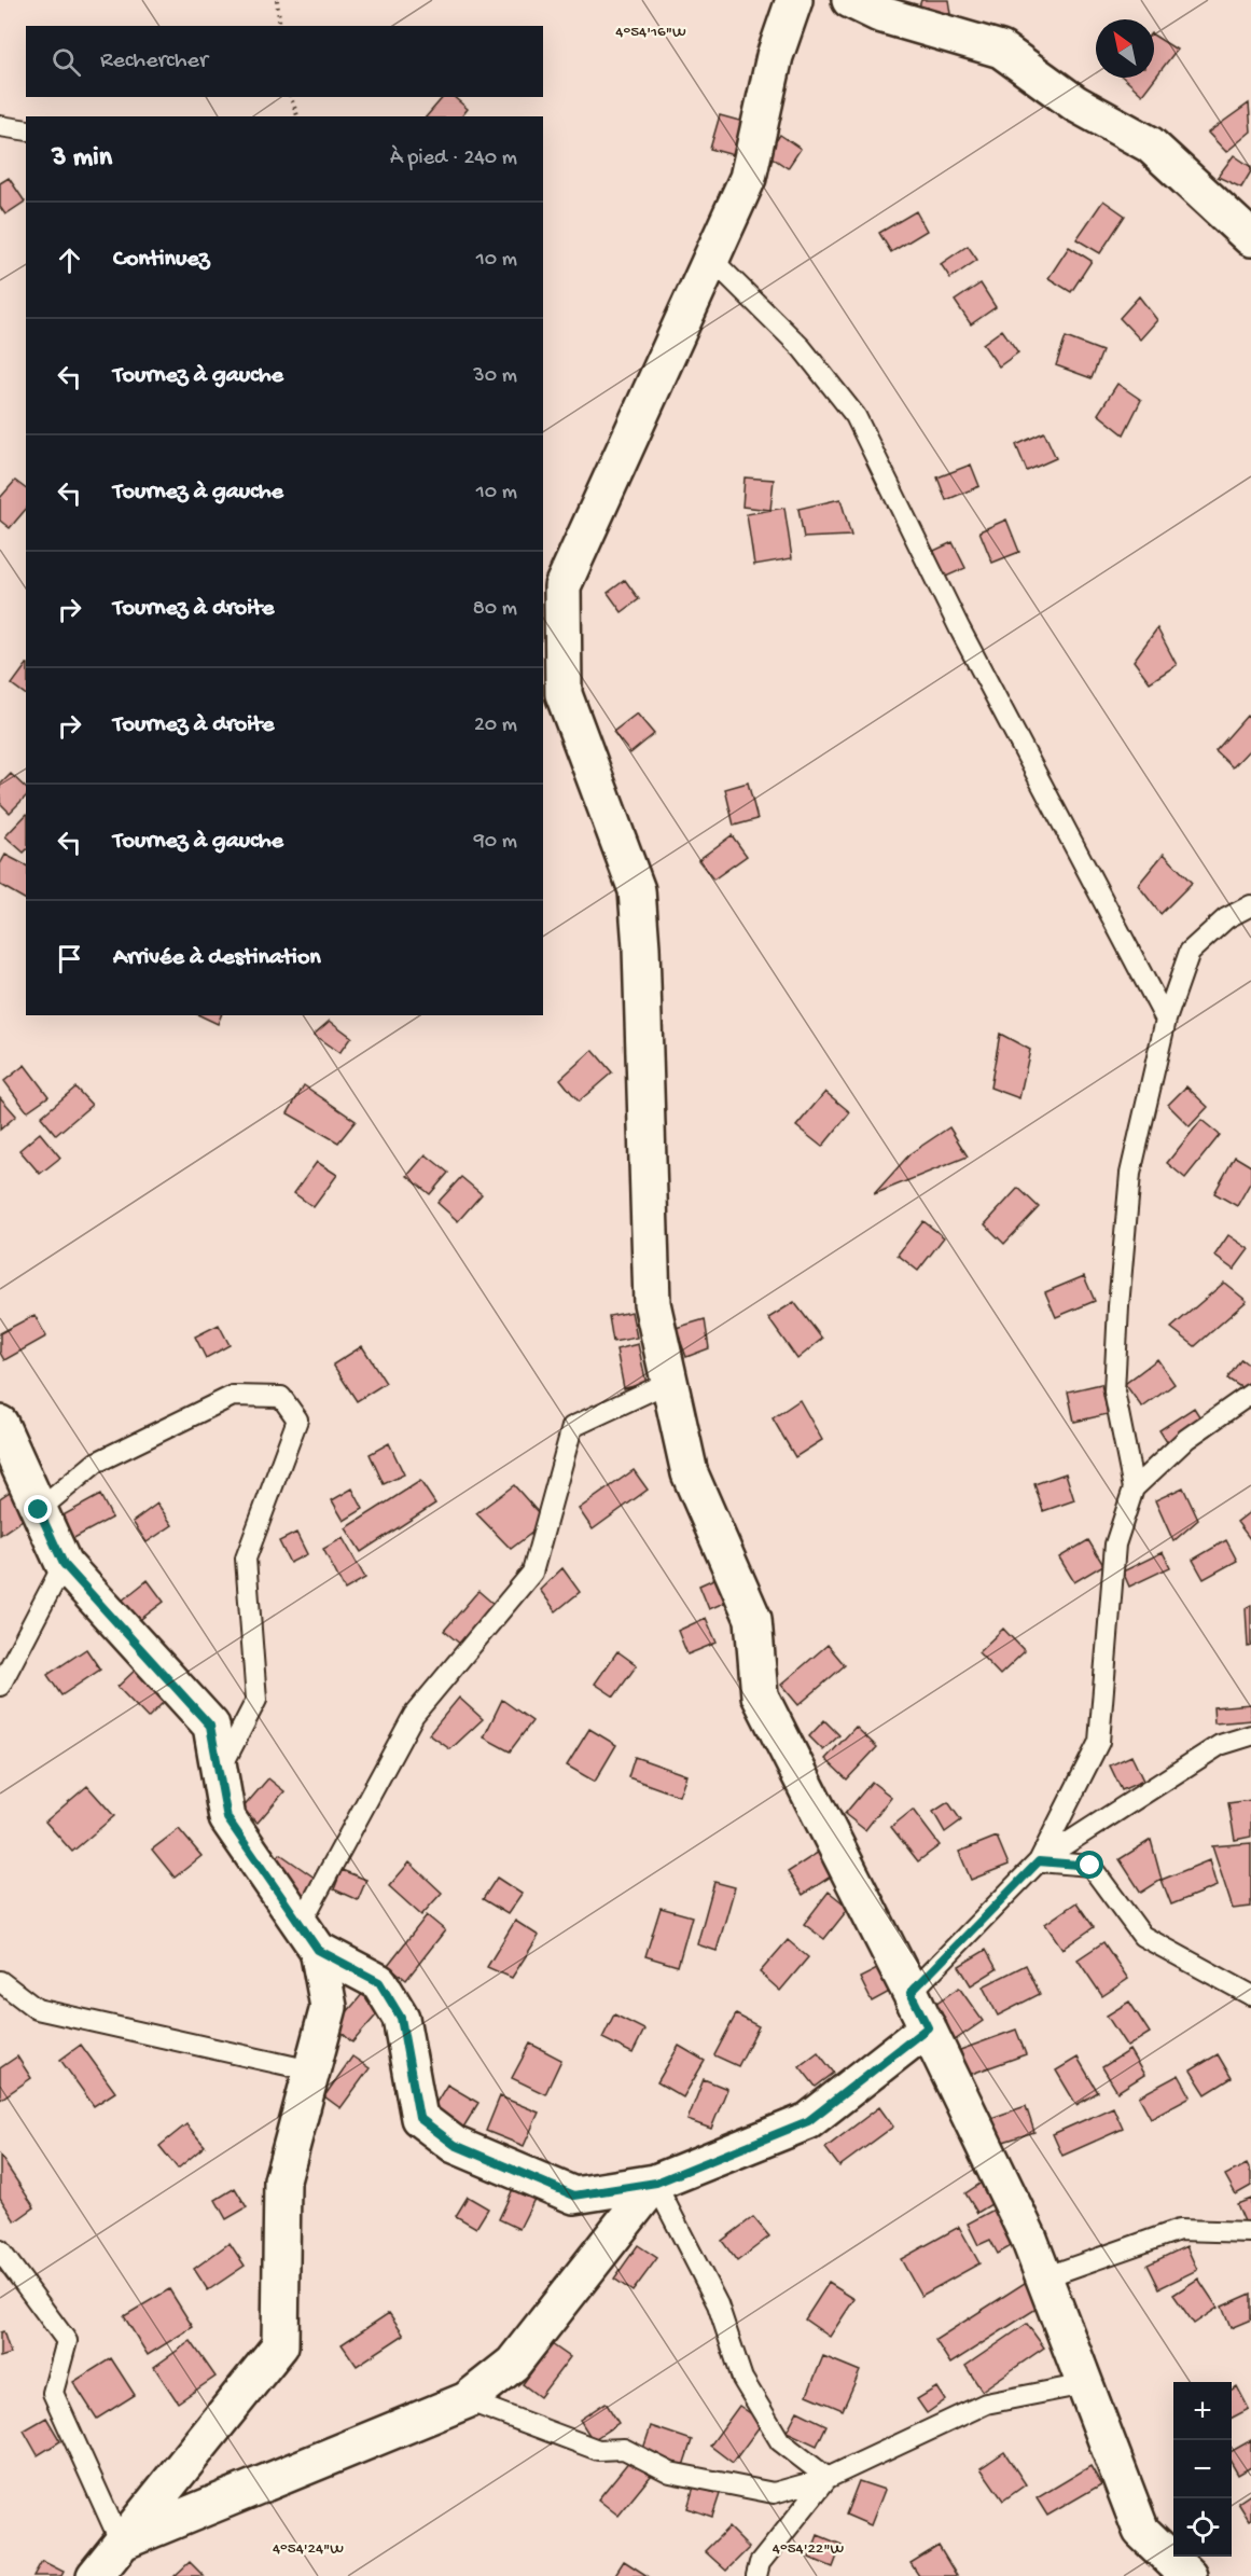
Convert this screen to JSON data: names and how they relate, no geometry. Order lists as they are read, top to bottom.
{
  "north": "top left",
  "page": {
    "search": "Rechercher",
    "heading": ["3 min", "À pied · 240 m"],
    "list": [
      ["Continuez", "10 m"],
      ["Tournez à gauche", "30 m"],
      ["Tournez à gauche", "10 m"],
      ["Tournez à droite", "80 m"],
      ["Tournez à droite", "20 m"],
      ["Tournez à gauche", "90 m"],
      "Arrivée à destination"
    ],
    "map_buttons": ["+", "−"]
  },
  "coordinates": ["4°54'16\"W", "4°54'24\"W", "4°54'22\"W"]
}
